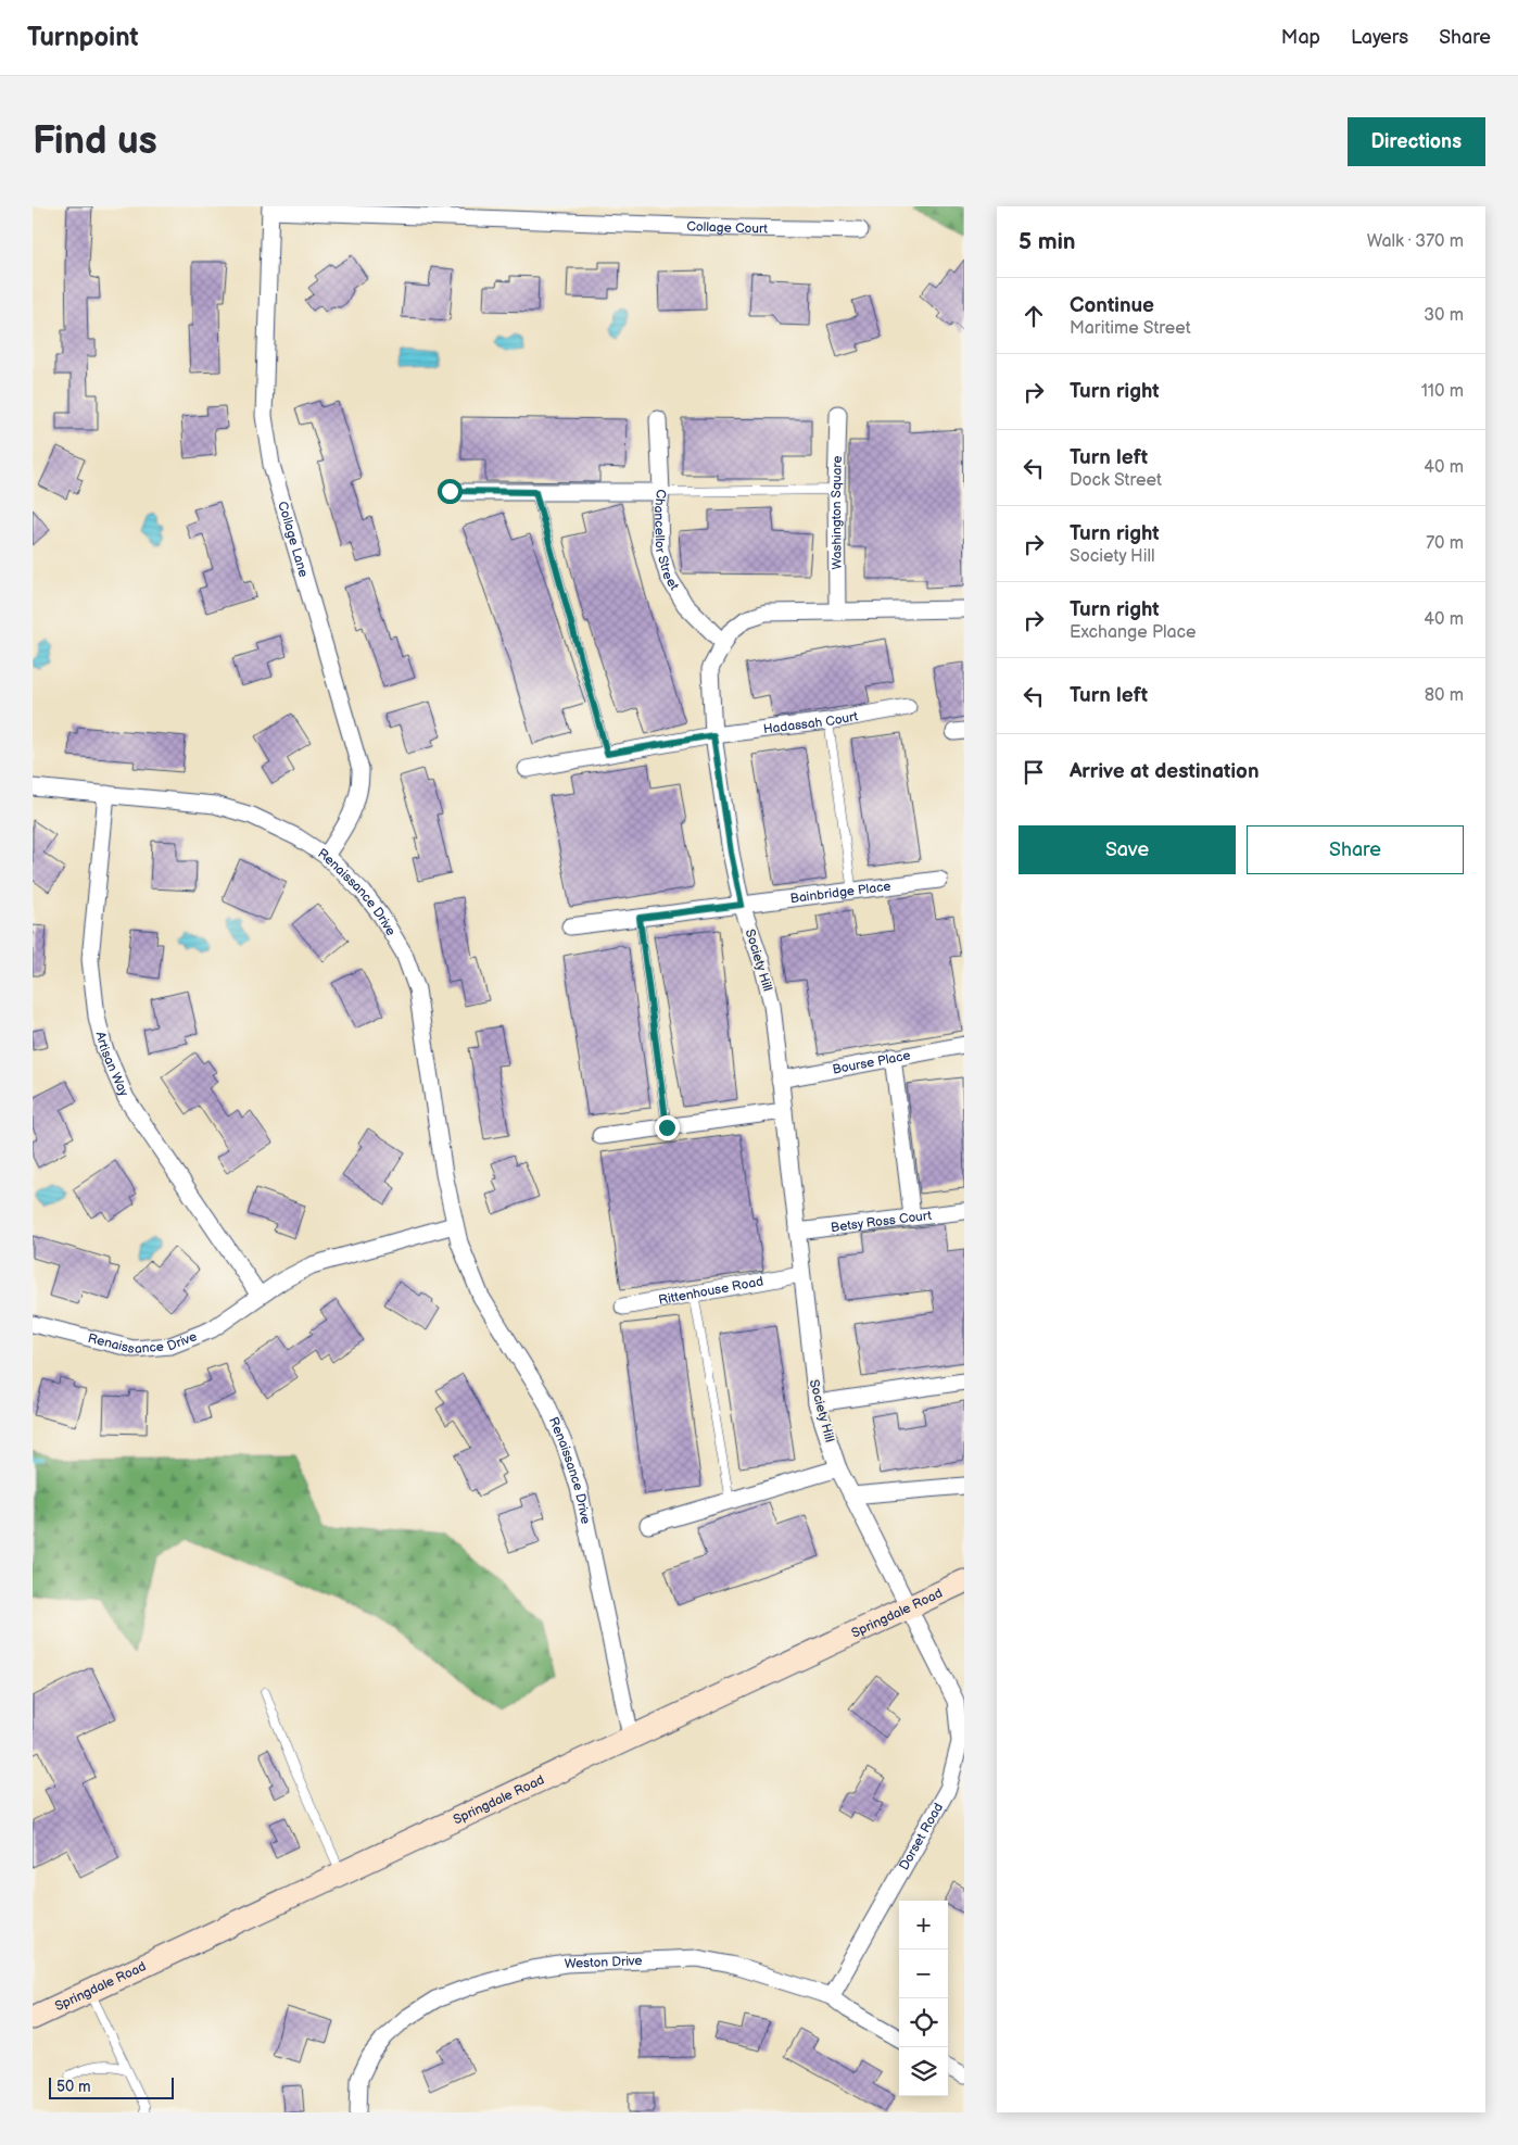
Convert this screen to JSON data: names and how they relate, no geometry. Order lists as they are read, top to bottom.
{
  "streets": {
    "main road": ["Springdale Road"],
    "street": [
      "Collage Court",
      "Washington Square",
      "Collage Lane",
      "Chancellor Street",
      "Hadassah Court",
      "Bainbridge Place",
      "Renaissance Drive",
      "Society Hill",
      "Bourse Place",
      "Artisan Way",
      "Betsy Ross Court",
      "Rittenhouse Road",
      "Dorset Road",
      "Weston Drive"
    ]
  },
  "crossings": [
    ["Collage Court", "Collage Lane"],
    ["Washington Square", "Society Hill"],
    ["Collage Lane", "Renaissance Drive"],
    ["Chancellor Street", "Society Hill"],
    ["Hadassah Court", "Society Hill"],
    ["Bainbridge Place", "Society Hill"],
    ["Renaissance Drive", "Artisan Way"],
    ["Renaissance Drive", "Springdale Road"],
    ["Society Hill", "Bourse Place"],
    ["Society Hill", "Betsy Ross Court"],
    ["Society Hill", "Rittenhouse Road"],
    ["Society Hill", "Springdale Road"],
    ["Society Hill", "Dorset Road"],
    ["Springdale Road", "Dorset Road"],
    ["Dorset Road", "Weston Drive"]
  ],
  "scale_bar": "50 m",
  "page": {
    "header": "Turnpoint",
    "nav": ["Map", "Layers", "Share"],
    "buttons": [
      "Directions",
      ["Save", "Share"]
    ],
    "title": "Find us",
    "heading": ["5 min", "Walk · 370 m"],
    "list": [
      ["Continue", "Maritime Street", "30 m"],
      ["Turn right", "110 m"],
      ["Turn left", "Dock Street", "40 m"],
      ["Turn right", "Society Hill", "70 m"],
      ["Turn right", "Exchange Place", "40 m"],
      ["Turn left", "80 m"],
      "Arrive at destination"
    ],
    "map_buttons": ["+", "−"],
    "scale": "50 m"
  }
}
